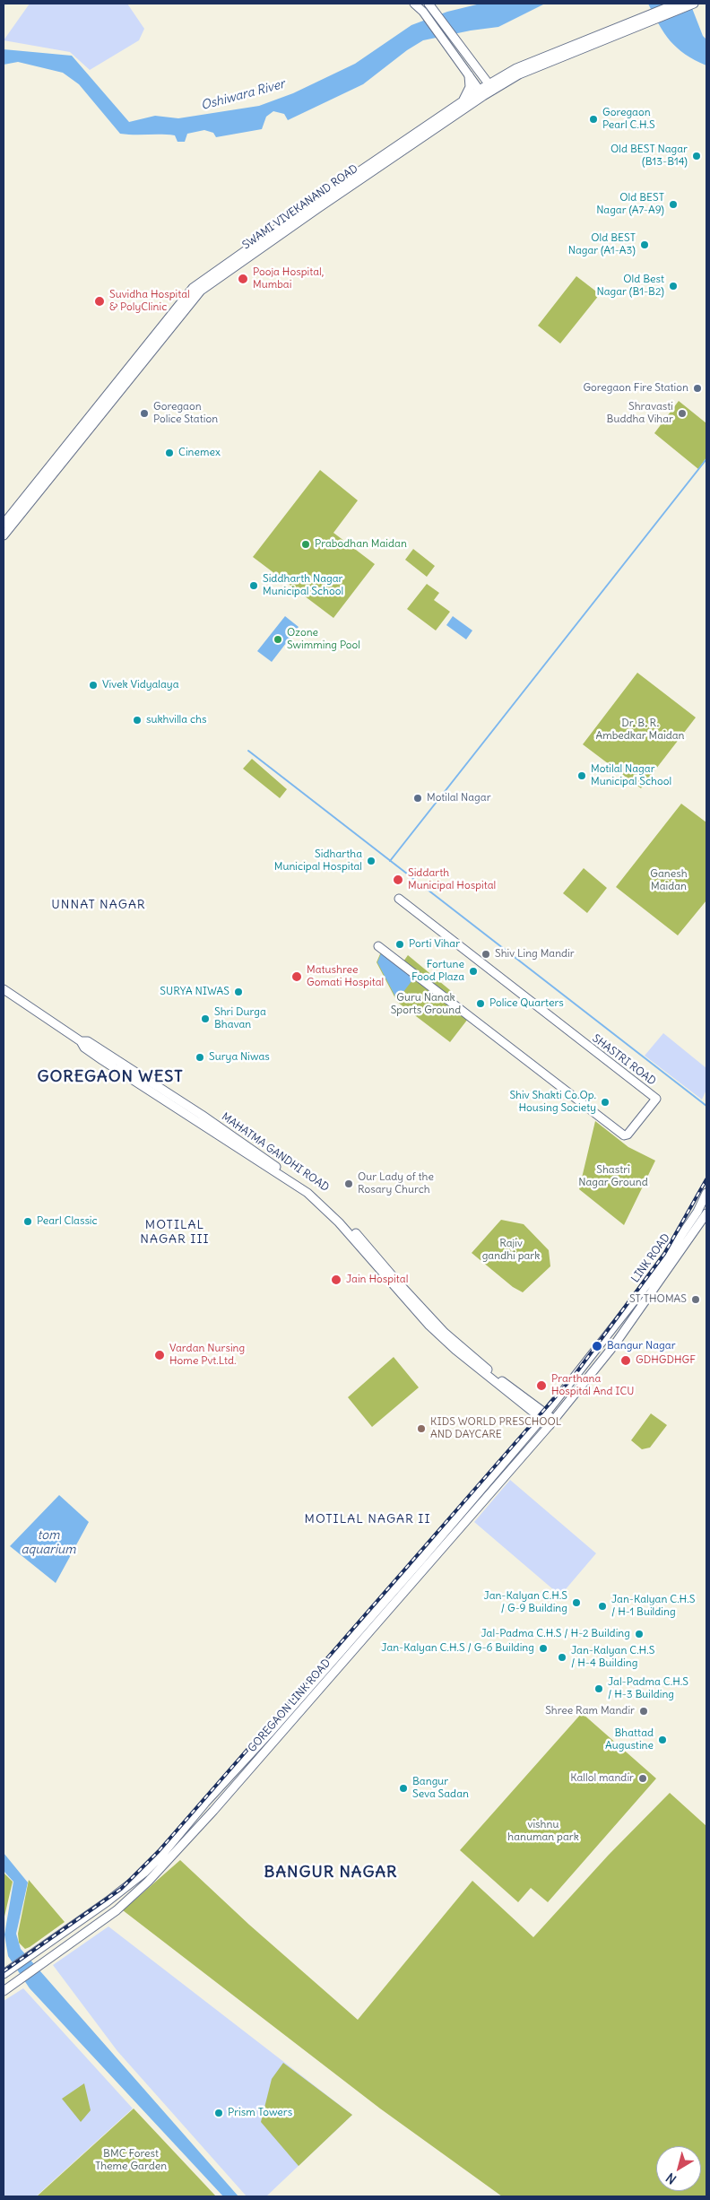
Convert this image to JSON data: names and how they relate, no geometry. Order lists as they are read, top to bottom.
{
  "streets": {
    "main road": [
      "SWAMI VIVEKANAND ROAD",
      "SHASTRI ROAD",
      "MAHATMA GANDHI ROAD",
      "LINK ROAD",
      "GOREGAON LINK ROAD"
    ]
  },
  "crossings": [
    ["MAHATMA GANDHI ROAD", "LINK ROAD"],
    ["MAHATMA GANDHI ROAD", "GOREGAON LINK ROAD"],
    ["LINK ROAD", "GOREGAON LINK ROAD"]
  ],
  "districts": [
    "UNNAT NAGAR",
    "GOREGAON WEST",
    "MOTILAL NAGAR III",
    "MOTILAL NAGAR II",
    "BANGUR NAGAR"
  ],
  "water": ["Oshiwara River", "tom aquarium"],
  "parks": [
    "Dr. B. R. Ambedkar Maidan",
    "Ganesh Maidan",
    "Guru Nanak Sports Ground",
    "Shastri Nagar Ground",
    "Rajiv gandhi park",
    "vishnu hanuman park",
    "BMC Forest Theme Garden"
  ],
  "places": [
    "Goregaon Pearl C.H.S",
    "Old BEST Nagar (B13-B14)",
    "Old BEST Nagar (A7-A9)",
    "Old BEST Nagar (A1-A3)",
    "Pooja Hospital, Mumbai",
    "Old Best Nagar (B1-B2)",
    "Suvidha Hospital & PolyClinic",
    "Goregaon Fire Station",
    "Goregaon Police Station",
    "Shravasti Buddha Vihar",
    "Cinemex",
    "Prabodhan Maidan",
    "Siddharth Nagar Municipal School",
    "Ozone Swimming Pool",
    "Vivek Vidyalaya",
    "sukhvilla chs",
    "Motilal Nagar Municipal School",
    "Motilal Nagar",
    "Sidhartha Municipal Hospital",
    "Siddarth Municipal Hospital",
    "Porti Vihar",
    "Shiv Ling Mandir",
    "Fortune Food Plaza",
    "Matushree Gomati Hospital",
    "SURYA NIWAS",
    "Police Quarters",
    "Shri Durga Bhavan",
    "Surya Niwas",
    "Shiv Shakti Co.Op. Housing Society",
    "Our Lady of the Rosary Church",
    "Pearl Classic",
    "Jain Hospital",
    "ST THOMAS",
    "Bangur Nagar",
    "Vardan Nursing Home Pvt.Ltd.",
    "GDHGDHGF",
    "Prarthana Hospital And ICU",
    "KIDS WORLD PRESCHOOL AND DAYCARE",
    "Jan-Kalyan C.H.S / G-9 Building",
    "Jan-Kalyan C.H.S / H-1 Building",
    "Jal-Padma C.H.S / H-2 Building",
    "Jan-Kalyan C.H.S / G-6 Building",
    "Jan-Kalyan C.H.S / H-4 Building",
    "Jal-Padma C.H.S / H-3 Building",
    "Shree Ram Mandir",
    "Bhattad Augustine",
    "Kallol mandir",
    "Bangur Seva Sadan",
    "Prism Towers"
  ],
  "north": "bottom left"
}
